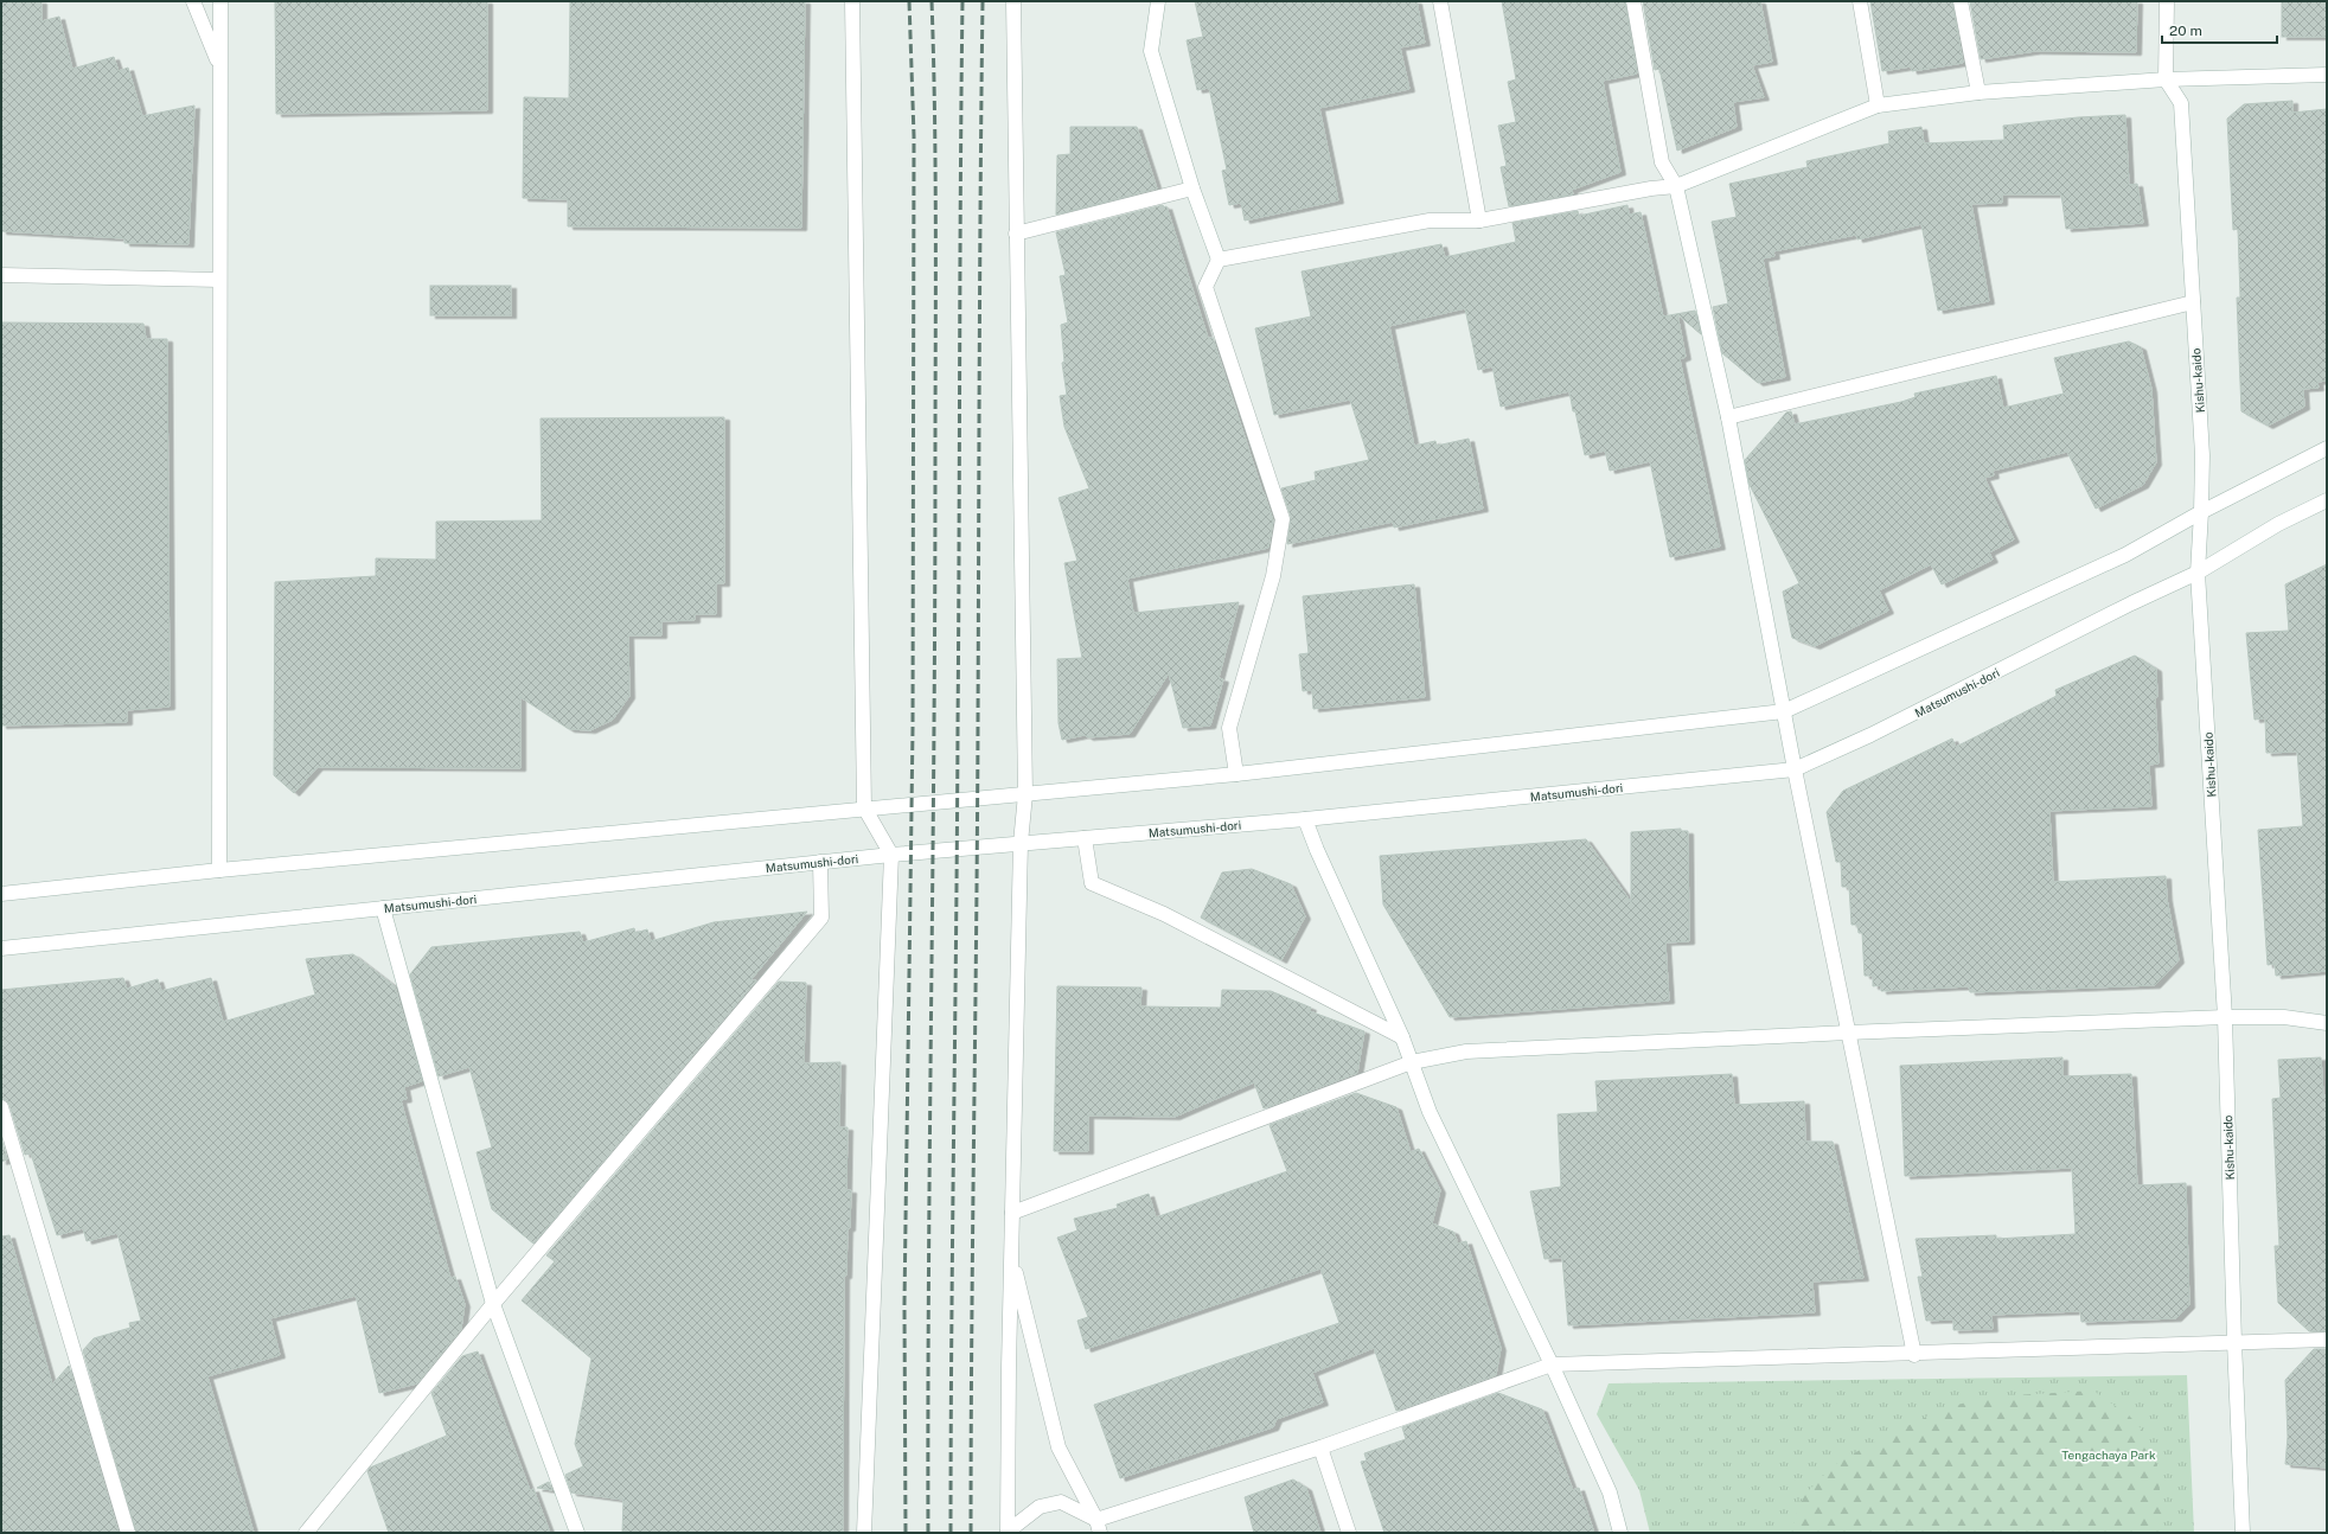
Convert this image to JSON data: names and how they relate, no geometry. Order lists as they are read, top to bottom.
{
  "streets": {
    "street": ["Kishu-kaido", "Matsumushi-dori"]
  },
  "crossings": [
    ["Kishu-kaido", "Matsumushi-dori"]
  ],
  "parks": ["Tengachaya Park"],
  "scale_bar": "20 m"
}
